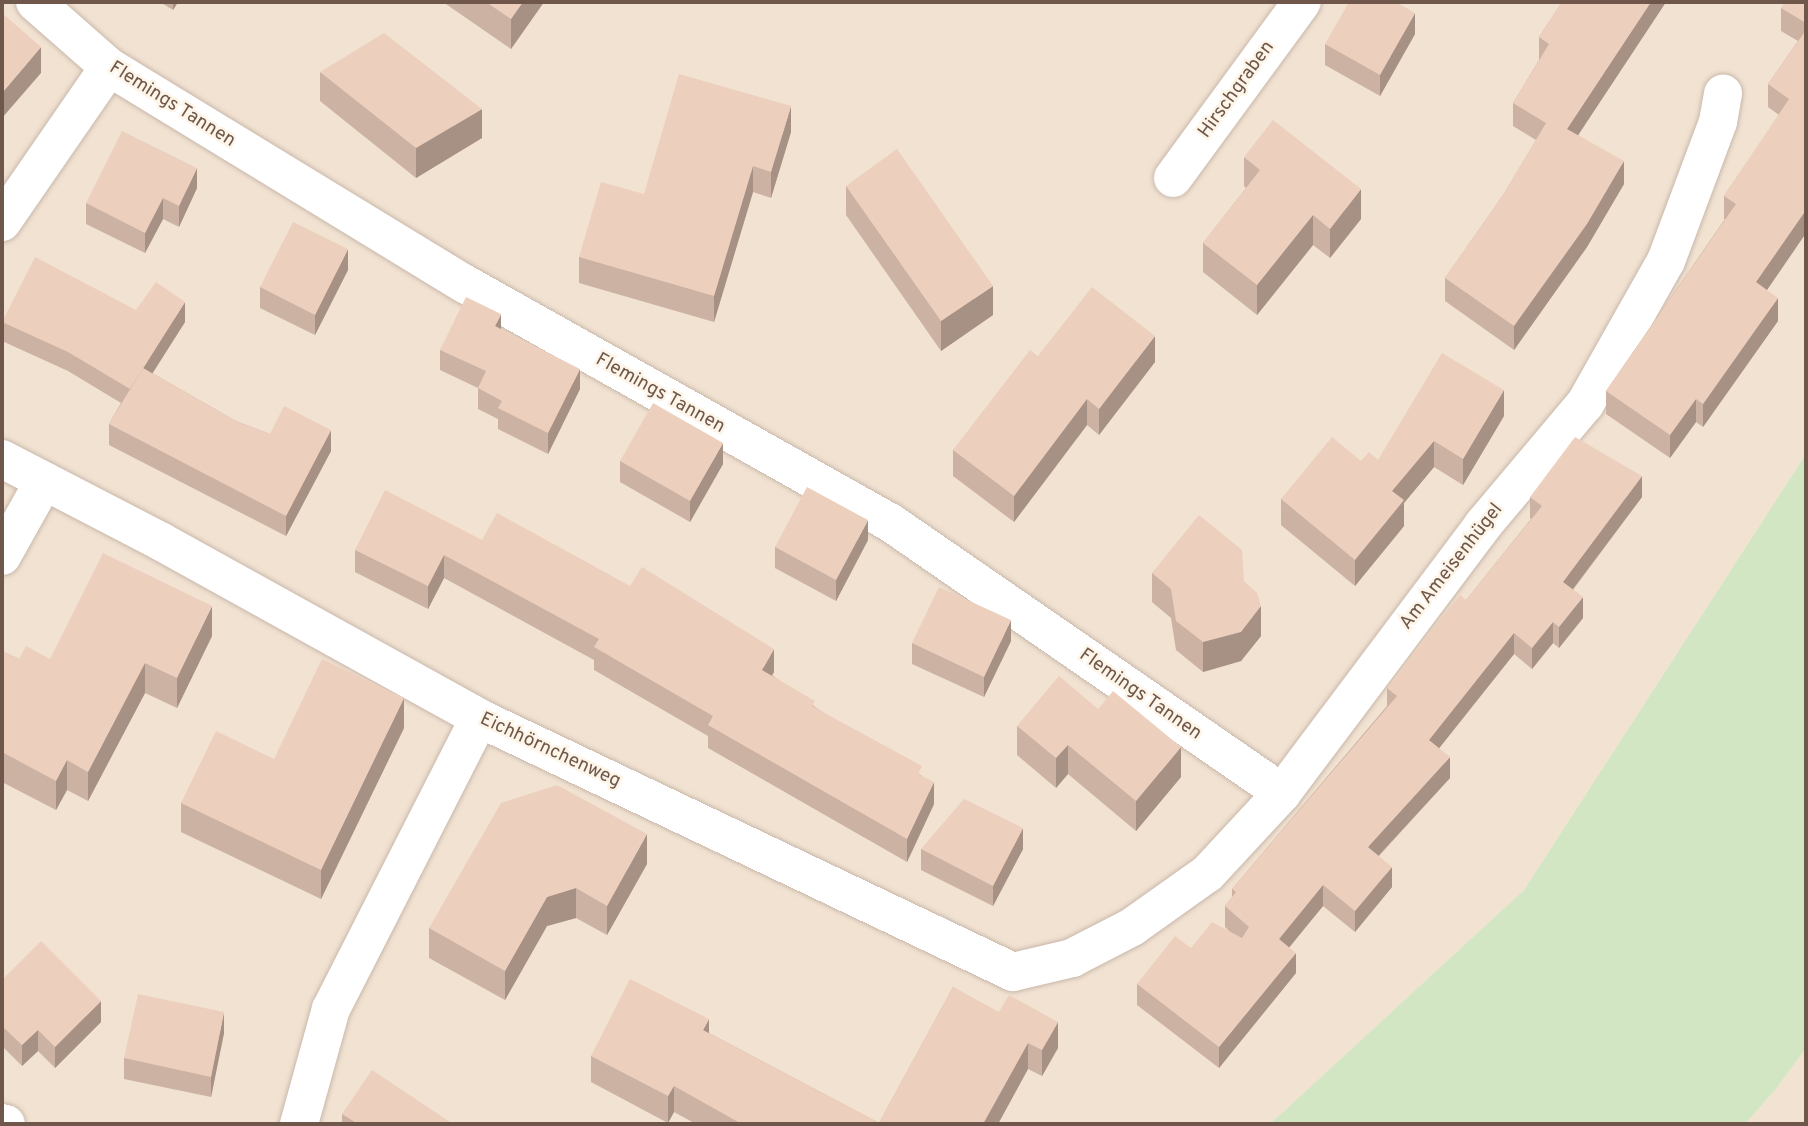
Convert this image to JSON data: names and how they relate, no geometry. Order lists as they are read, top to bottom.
{
  "streets": {
    "street": [
      "Hirschgraben",
      "Flemings Tannen",
      "Am Ameisenhügel",
      "Eichhörnchenweg"
    ]
  },
  "crossings": [
    ["Flemings Tannen", "Am Ameisenhügel"],
    ["Am Ameisenhügel", "Eichhörnchenweg"]
  ]
}
